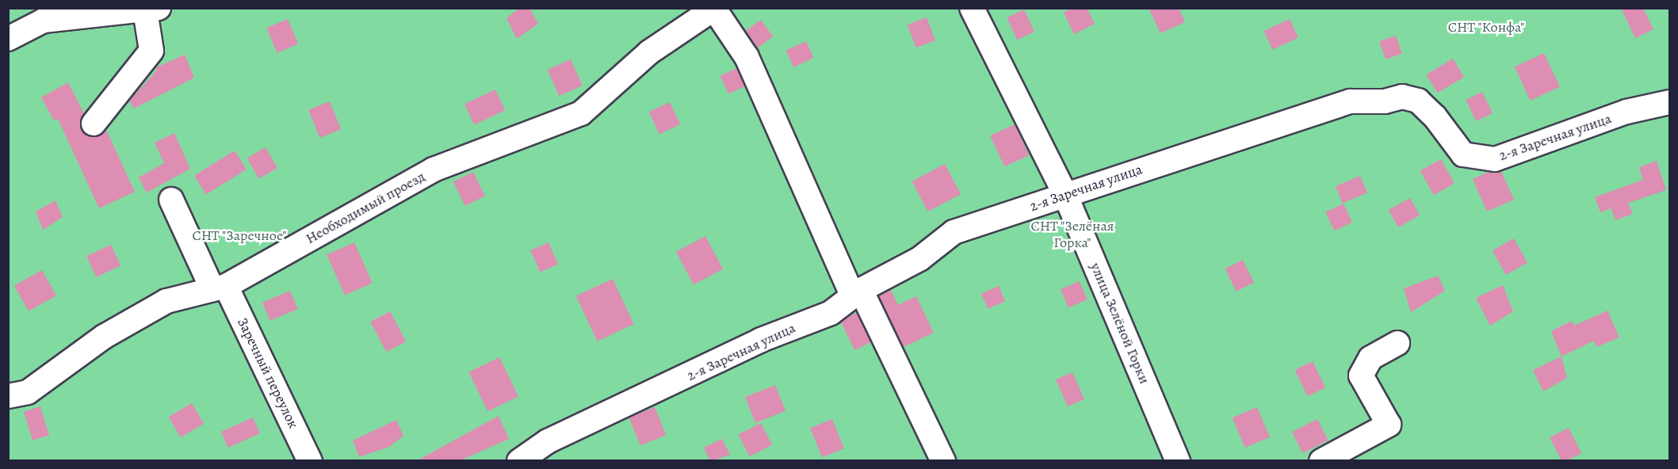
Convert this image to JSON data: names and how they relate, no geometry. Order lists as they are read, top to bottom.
{
  "streets": {
    "street": [
      "2-я Заречная улица",
      "Необходимый проезд",
      "улица Зелёной Горки",
      "Заречный переулок"
    ]
  },
  "crossings": [
    ["2-я Заречная улица", "улица Зелёной Горки"],
    ["Необходимый проезд", "Заречный переулок"]
  ],
  "parks": ["СНТ \"Конфа\"", "СНТ \"Зелёная Горка\"", "СНТ \"Заречное\""]
}
